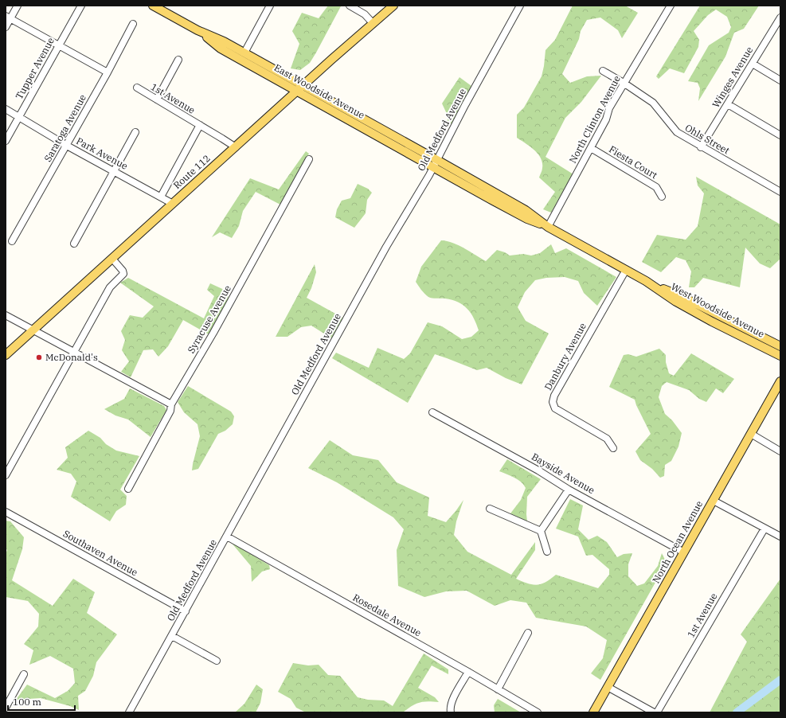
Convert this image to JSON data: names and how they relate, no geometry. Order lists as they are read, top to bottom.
{
  "streets": {
    "main road": [
      "East Woodside Avenue",
      "Route 112",
      "West Woodside Avenue",
      "North Ocean Avenue"
    ],
    "street": [
      "Tupper Avenue",
      "Winges Avenue",
      "1st Avenue",
      "North Clinton Avenue",
      "Saratoga Avenue",
      "Old Medford Avenue",
      "Ohls Street",
      "Park Avenue",
      "Fiesta Court",
      "Syracuse Avenue",
      "Danbury Avenue",
      "Bayside Avenue",
      "Southaven Avenue",
      "Rosedale Avenue"
    ]
  },
  "crossings": [
    ["Tupper Avenue", "Park Avenue"],
    ["Winges Avenue", "Ohls Street"],
    ["East Woodside Avenue", "Old Medford Avenue"],
    ["East Woodside Avenue", "Route 112"],
    ["East Woodside Avenue", "West Woodside Avenue"],
    ["1st Avenue", "Route 112"],
    ["North Clinton Avenue", "Ohls Street"],
    ["North Clinton Avenue", "Fiesta Court"],
    ["North Clinton Avenue", "West Woodside Avenue"],
    ["Saratoga Avenue", "Park Avenue"],
    ["Old Medford Avenue", "West Woodside Avenue"],
    ["Old Medford Avenue", "Southaven Avenue"],
    ["Old Medford Avenue", "Rosedale Avenue"],
    ["Park Avenue", "Route 112"],
    ["West Woodside Avenue", "Danbury Avenue"],
    ["Bayside Avenue", "North Ocean Avenue"]
  ],
  "places": ["McDonald's"],
  "scale_bar": "100 m"
}
